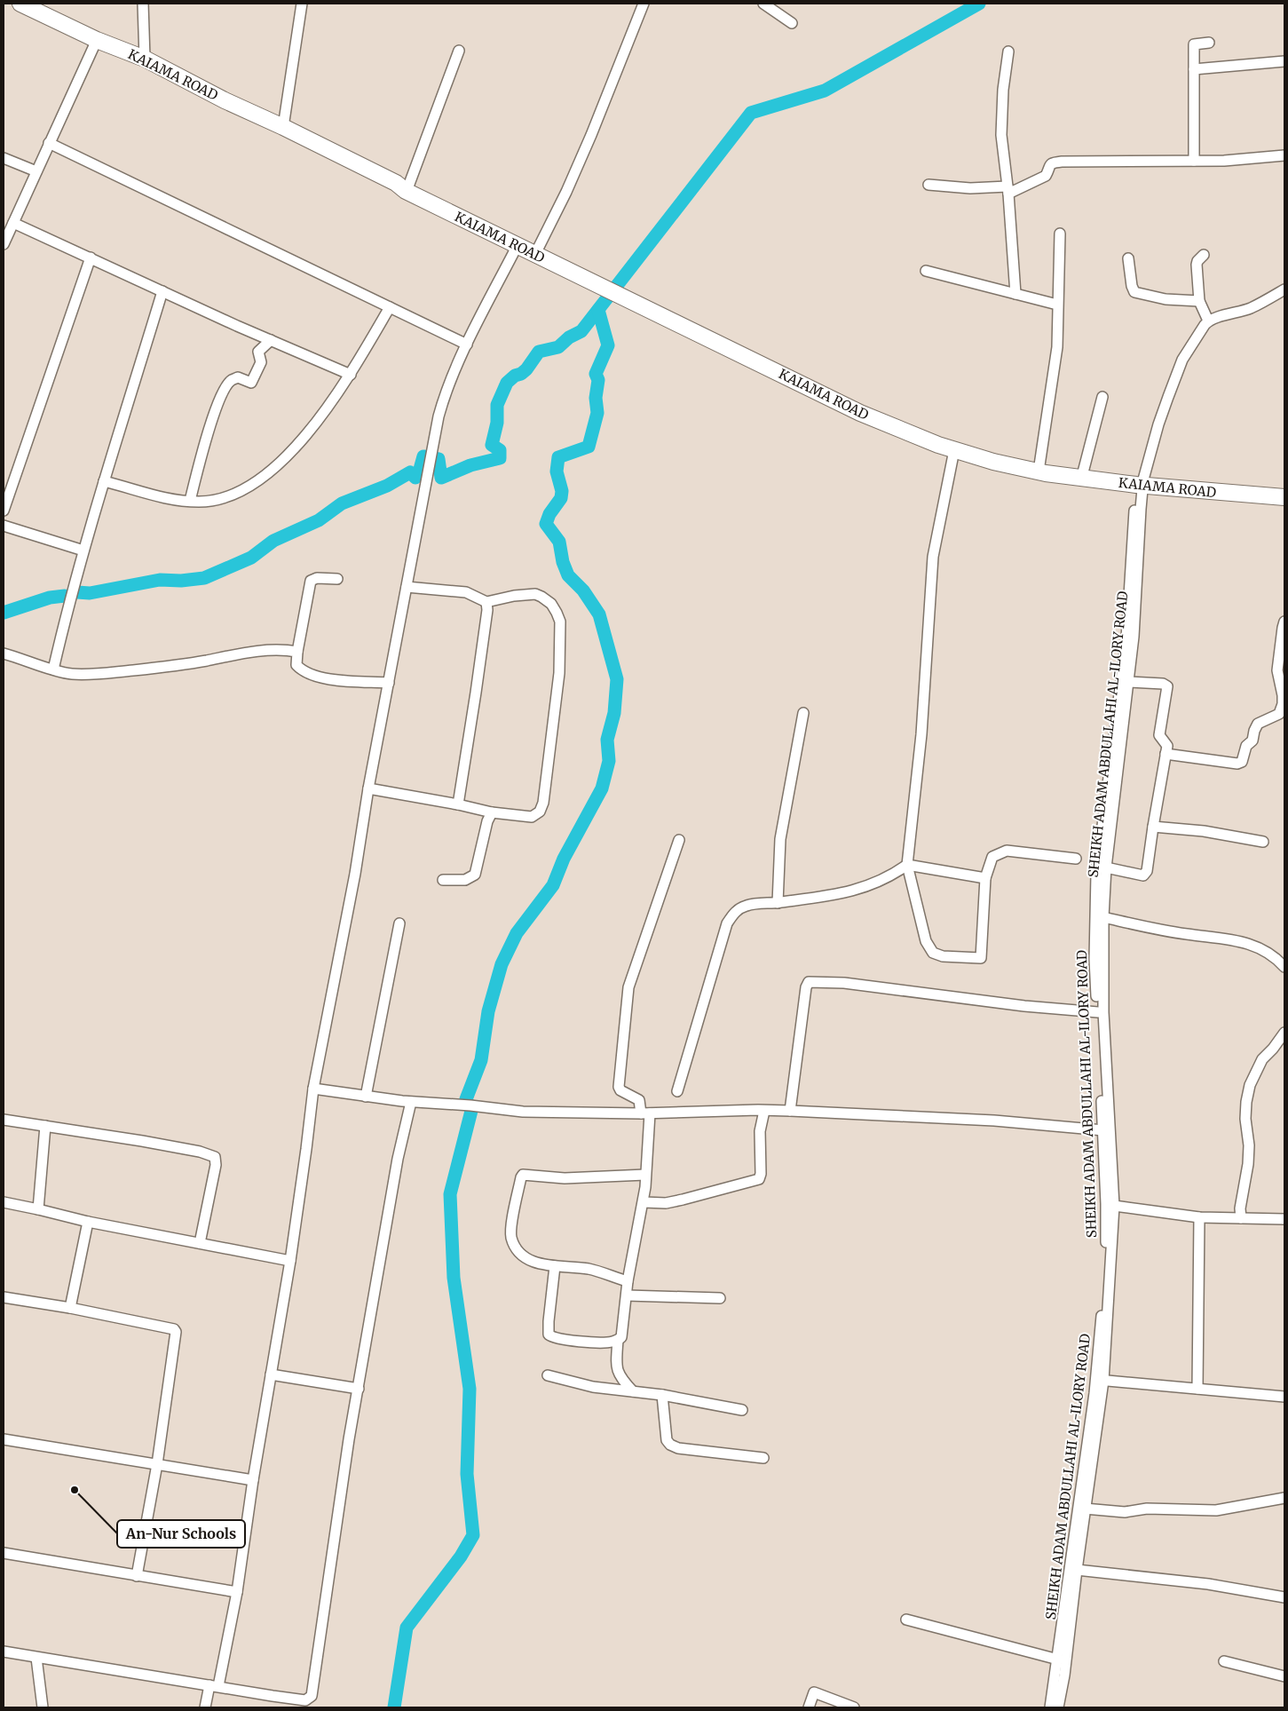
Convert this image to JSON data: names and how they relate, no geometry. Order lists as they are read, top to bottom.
{
  "streets": {
    "highway": ["KAIAMA ROAD"],
    "street": ["SHEIKH ADAM ABDULLAHI AL-ILORY ROAD"]
  },
  "crossings": [
    ["KAIAMA ROAD", "SHEIKH ADAM ABDULLAHI AL-ILORY ROAD"]
  ],
  "places": ["An-Nur Schools"]
}
